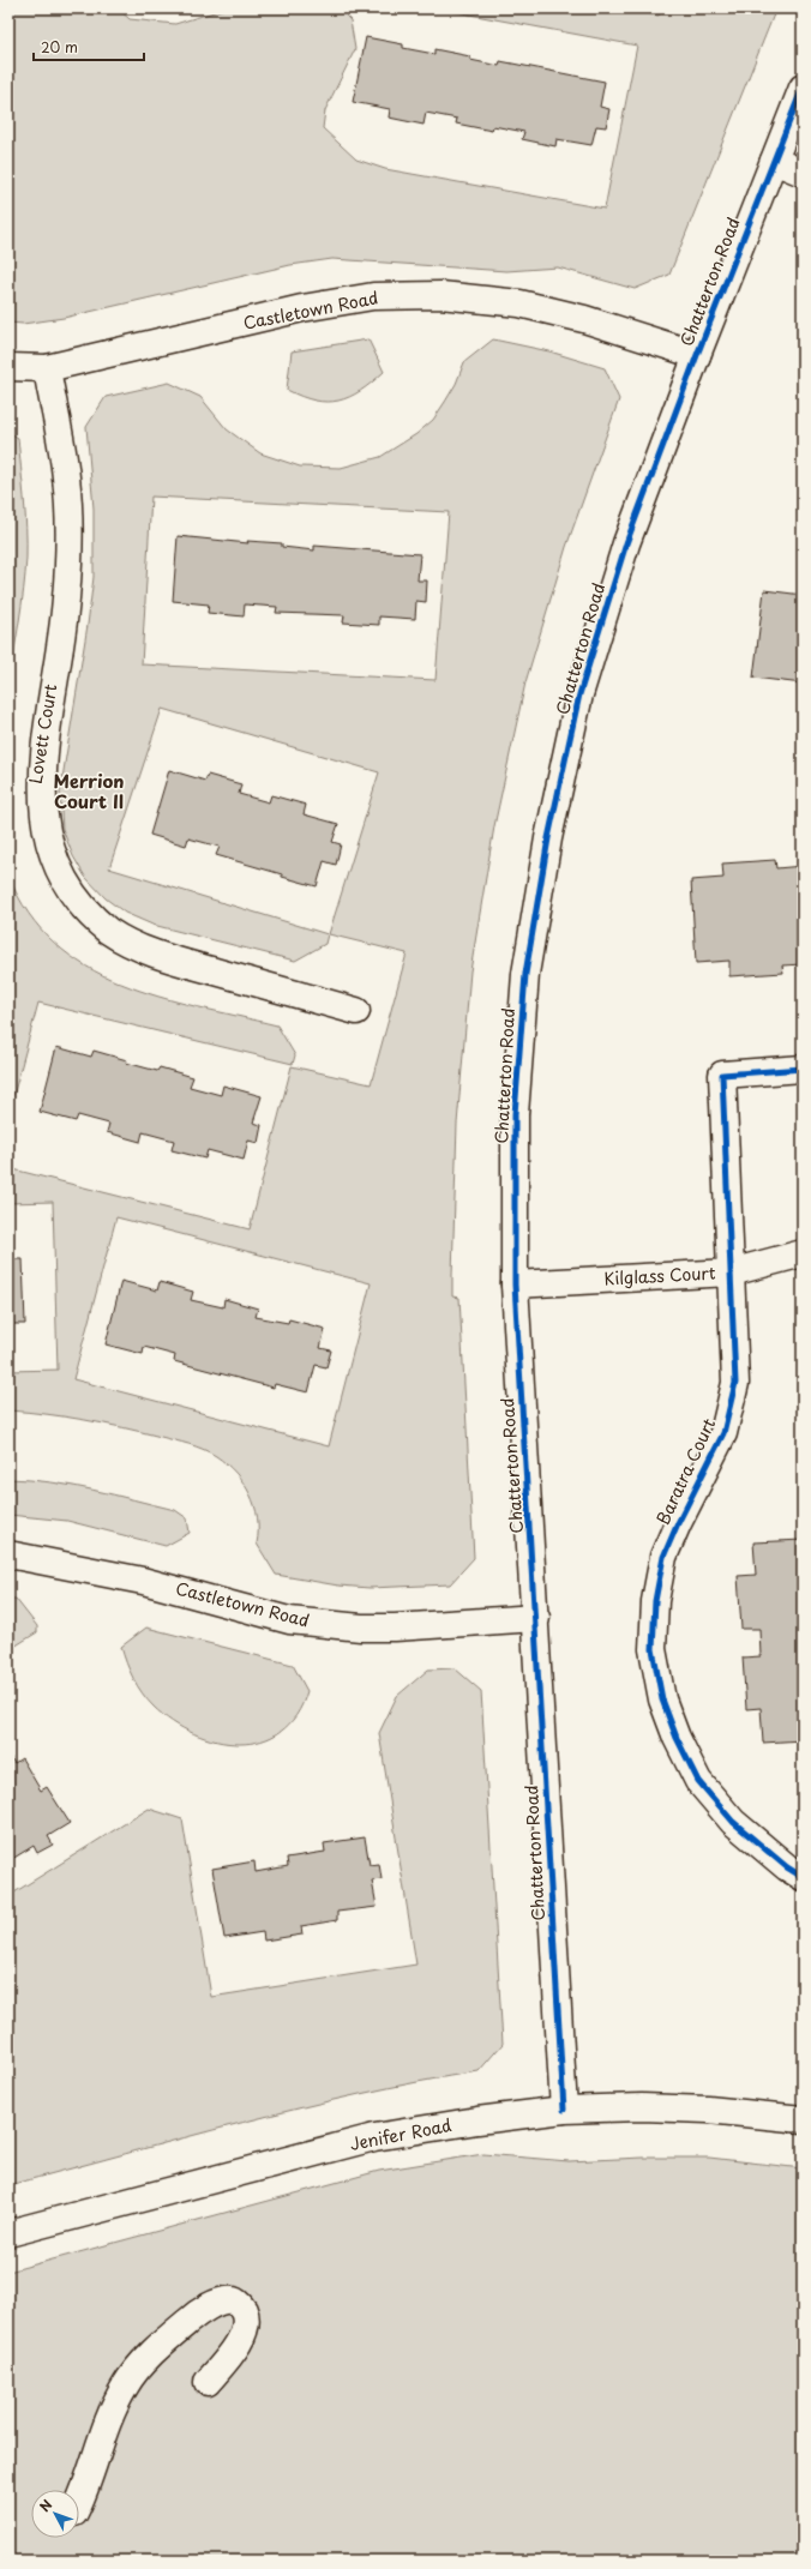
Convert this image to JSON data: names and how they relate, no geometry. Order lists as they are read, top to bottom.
{
  "streets": {
    "street": [
      "Chatterton Road",
      "Castletown Road",
      "Lovett Court",
      "Kilglass Court",
      "Baratra Court",
      "Jenifer Road"
    ]
  },
  "crossings": [
    ["Chatterton Road", "Castletown Road"],
    ["Chatterton Road", "Kilglass Court"],
    ["Chatterton Road", "Jenifer Road"],
    ["Castletown Road", "Lovett Court"],
    ["Kilglass Court", "Baratra Court"]
  ],
  "districts": ["Merrion Court II"],
  "scale_bar": "20 m",
  "north": "top left"
}
